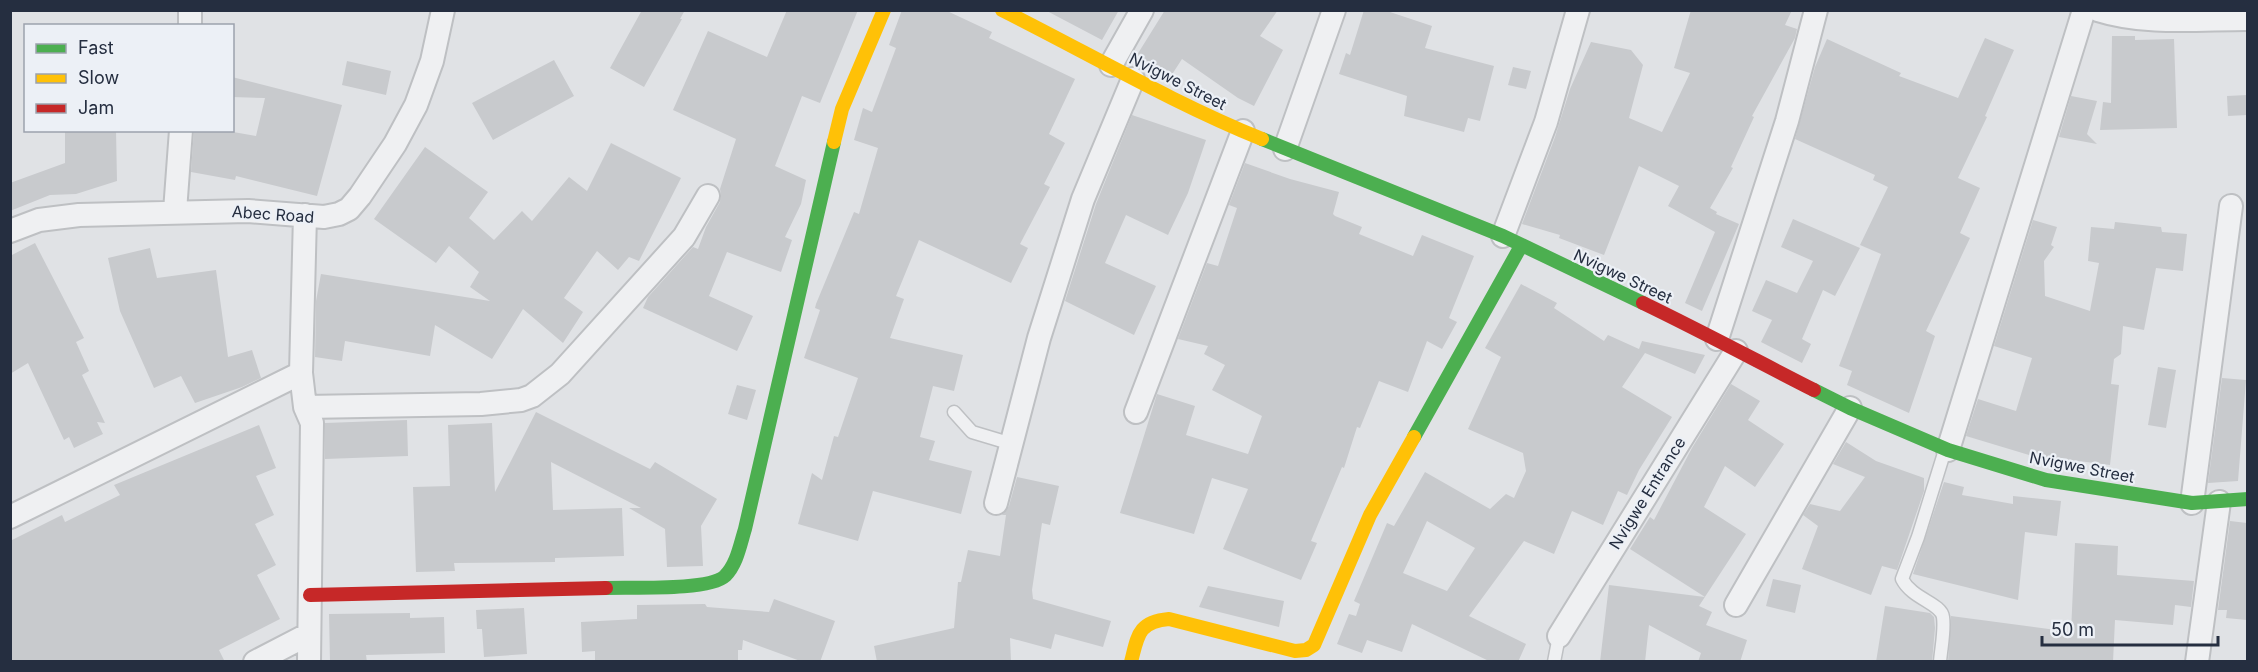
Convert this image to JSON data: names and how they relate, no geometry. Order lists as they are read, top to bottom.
{
  "streets": {
    "street": ["Nvigwe Street", "Abec Road", "Nvigwe Entrance"]
  },
  "crossings": [
    ["Nvigwe Street", "Nvigwe Entrance"]
  ],
  "legend": ["Fast", "Slow", "Jam"],
  "scale_bar": "50 m"
}
